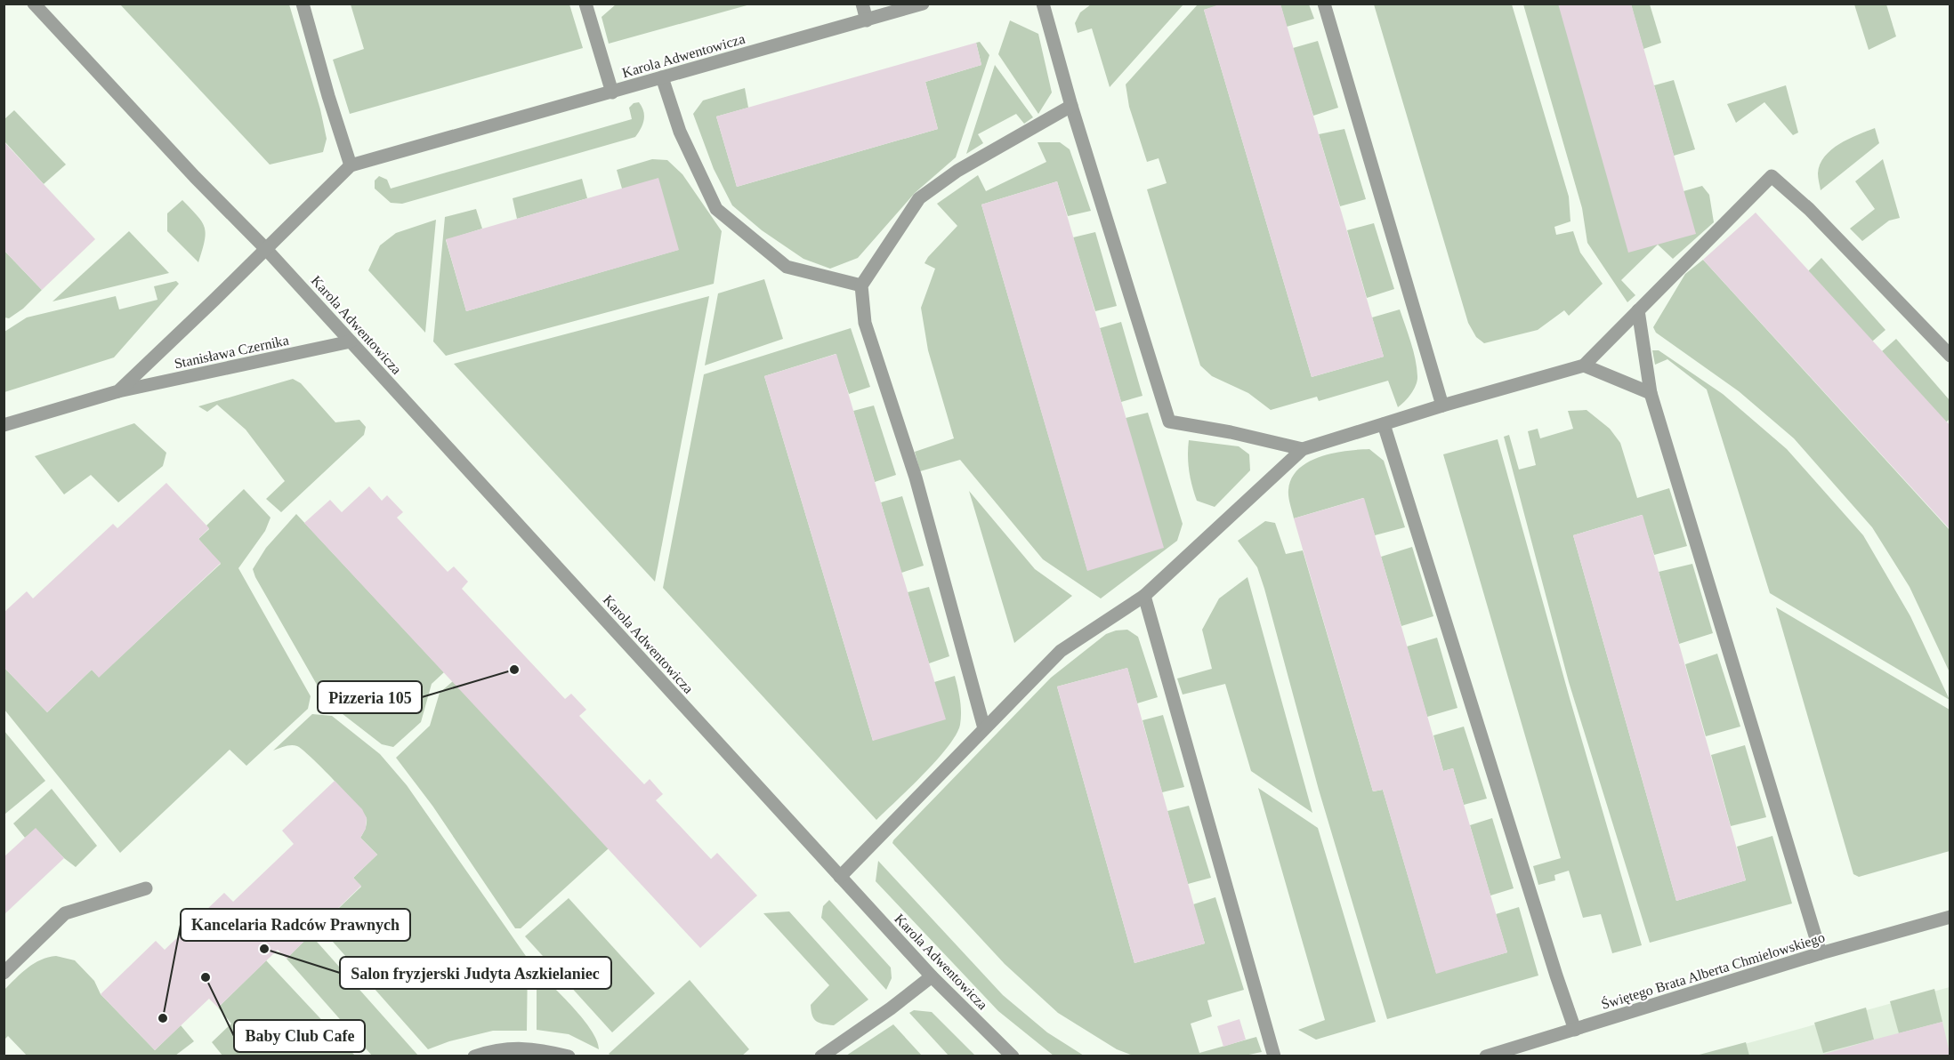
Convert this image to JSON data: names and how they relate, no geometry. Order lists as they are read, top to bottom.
{
  "streets": {
    "street": ["Karola Adwentowicza", "Stanisława Czernika", "Świętego Brata Alberta Chmielowskiego"]
  },
  "crossings": [
    ["Karola Adwentowicza", "Stanisława Czernika"]
  ],
  "places": [
    "Pizzeria 105",
    "Salon fryzjerski Judyta Aszkielaniec",
    "Baby Club Cafe",
    "Kancelaria Radców Prawnych"
  ]
}
